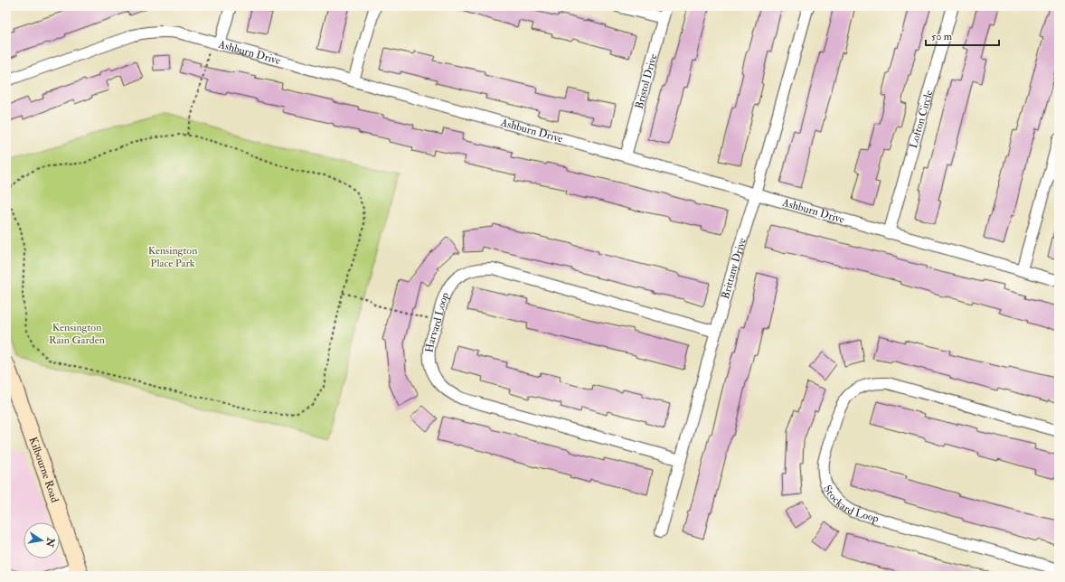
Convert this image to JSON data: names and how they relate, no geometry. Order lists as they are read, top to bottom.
{
  "streets": {
    "main road": ["Kilbourne Road"],
    "street": [
      "Ashburn Drive",
      "Bristol Drive",
      "Lofton Circle",
      "Brittany Drive",
      "Harvard Loop",
      "Stockard Loop"
    ]
  },
  "crossings": [
    ["Ashburn Drive", "Bristol Drive"],
    ["Ashburn Drive", "Lofton Circle"],
    ["Ashburn Drive", "Brittany Drive"],
    ["Brittany Drive", "Harvard Loop"]
  ],
  "parks": ["Kensington Place Park", "Kensington Rain Garden"],
  "scale_bar": "50 m",
  "north": "right"
}
